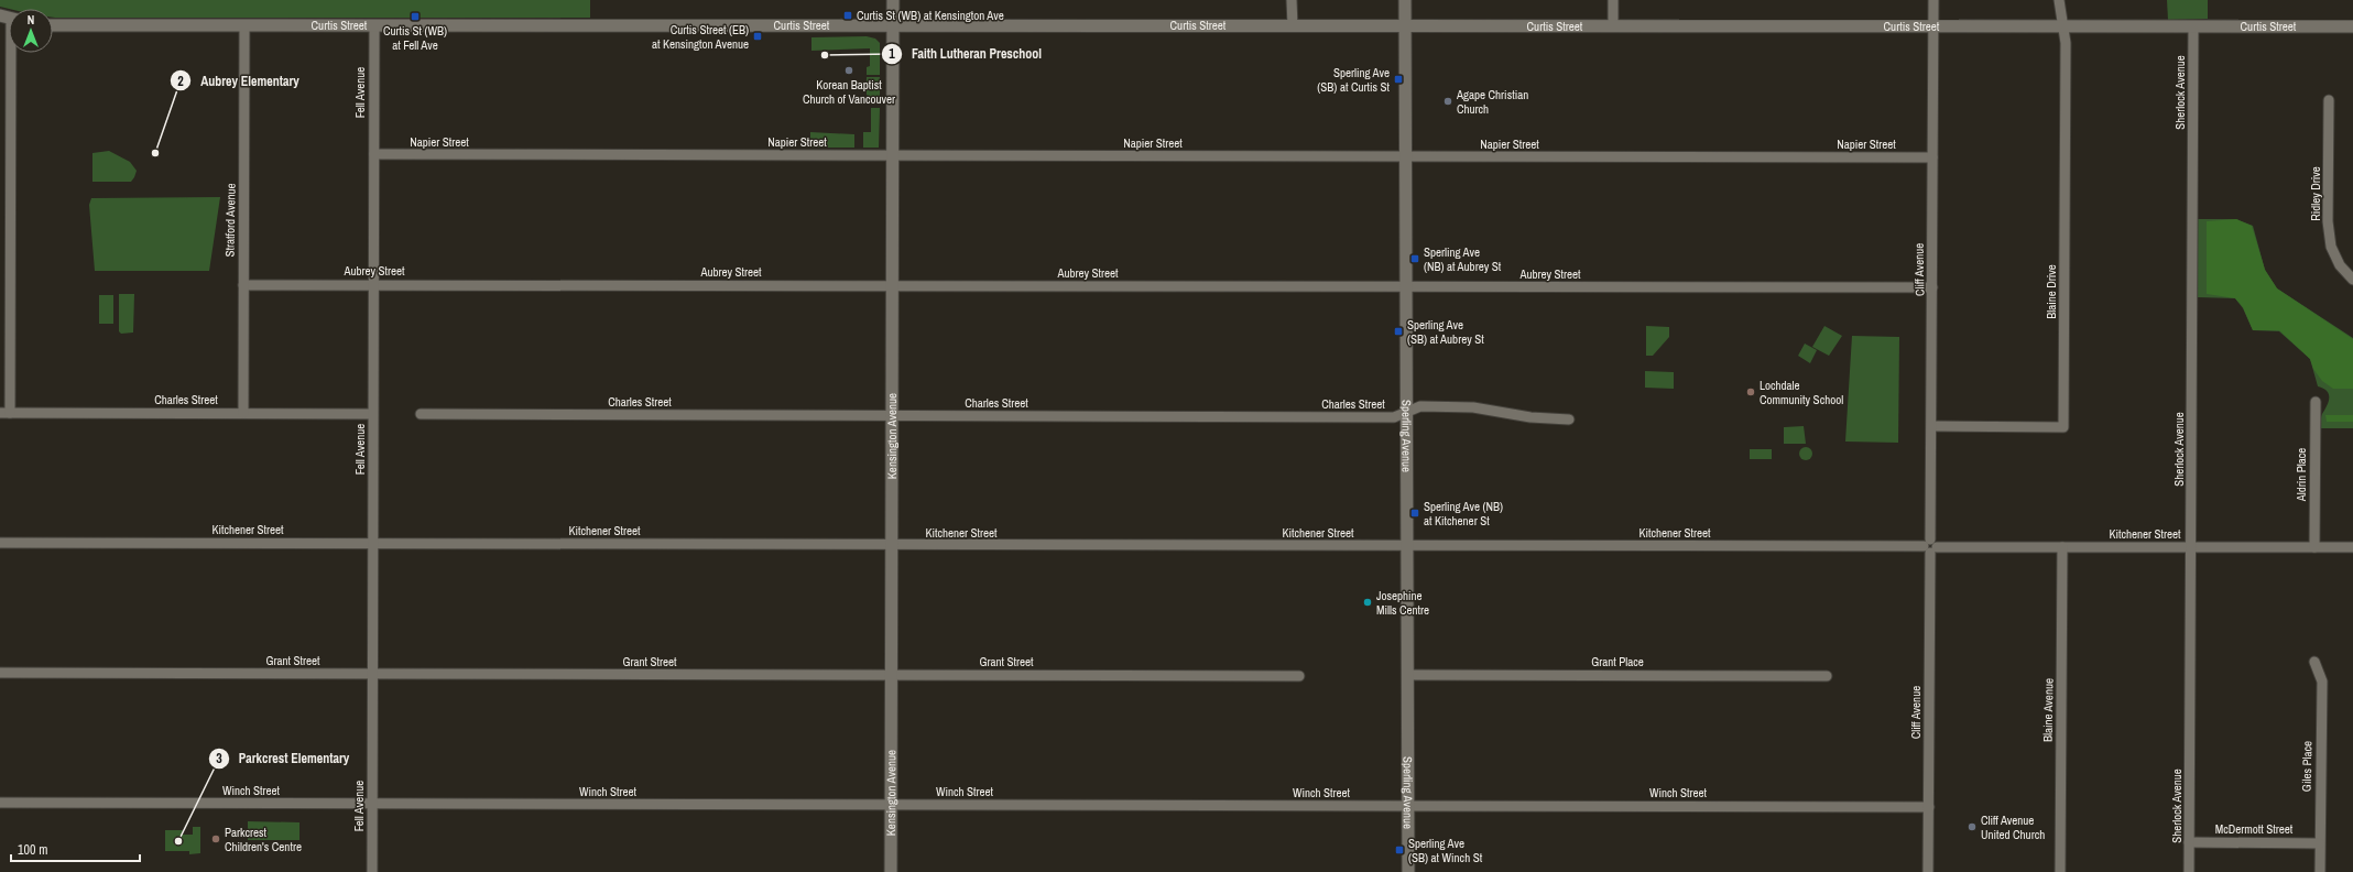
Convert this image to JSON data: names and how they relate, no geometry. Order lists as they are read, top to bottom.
{
  "streets": {
    "street": [
      "Curtis Street",
      "Fell Avenue",
      "Sherlock Avenue",
      "Napier Street",
      "Ridley Drive",
      "Stratford Avenue",
      "Cliff Avenue",
      "Aubrey Street",
      "Blaine Drive",
      "Charles Street",
      "Kensington Avenue",
      "Sperling Avenue",
      "Aldrin Place",
      "Kitchener Street",
      "Grant Street",
      "Grant Place",
      "Blaine Avenue",
      "Giles Place",
      "Winch Street",
      "McDermott Street"
    ]
  },
  "crossings": [
    ["Curtis Street", "Fell Avenue"],
    ["Curtis Street", "Sherlock Avenue"],
    ["Curtis Street", "Stratford Avenue"],
    ["Curtis Street", "Cliff Avenue"],
    ["Curtis Street", "Blaine Drive"],
    ["Curtis Street", "Kensington Avenue"],
    ["Curtis Street", "Sperling Avenue"],
    ["Fell Avenue", "Napier Street"],
    ["Fell Avenue", "Aubrey Street"],
    ["Fell Avenue", "Charles Street"],
    ["Fell Avenue", "Kitchener Street"],
    ["Fell Avenue", "Grant Street"],
    ["Fell Avenue", "Winch Street"],
    ["Sherlock Avenue", "Kitchener Street"],
    ["Sherlock Avenue", "McDermott Street"],
    ["Napier Street", "Cliff Avenue"],
    ["Napier Street", "Kensington Avenue"],
    ["Napier Street", "Sperling Avenue"],
    ["Stratford Avenue", "Aubrey Street"],
    ["Stratford Avenue", "Charles Street"],
    ["Cliff Avenue", "Aubrey Street"],
    ["Cliff Avenue", "Blaine Drive"],
    ["Cliff Avenue", "Kitchener Street"],
    ["Cliff Avenue", "Winch Street"],
    ["Aubrey Street", "Kensington Avenue"],
    ["Aubrey Street", "Sperling Avenue"],
    ["Charles Street", "Kensington Avenue"],
    ["Charles Street", "Sperling Avenue"],
    ["Kensington Avenue", "Kitchener Street"],
    ["Kensington Avenue", "Grant Street"],
    ["Kensington Avenue", "Winch Street"],
    ["Sperling Avenue", "Kitchener Street"],
    ["Sperling Avenue", "Grant Place"],
    ["Sperling Avenue", "Winch Street"],
    ["Aldrin Place", "Kitchener Street"],
    ["Kitchener Street", "Blaine Avenue"],
    ["Giles Place", "McDermott Street"]
  ],
  "places": {
    "transit": [
      "Curtis St (WB) at Kensington Ave",
      "Curtis St (WB) at Fell Ave",
      "Curtis Street (EB) at Kensington Avenue",
      "Sperling Ave (SB) at Curtis St",
      "Sperling Ave (NB) at Aubrey St",
      "Sperling Ave (SB) at Aubrey St",
      "Sperling Ave (NB) at Kitchener St",
      "Sperling Ave (SB) at Winch St"
    ],
    "other": [
      "Faith Lutheran Preschool",
      "Korean Baptist Church of Vancouver",
      "Agape Christian Church",
      "Aubrey Elementary",
      "Lochdale Community School",
      "Josephine Mills Centre",
      "Cliff Avenue United Church",
      "Parkcrest Children's Centre",
      "Parkcrest Elementary"
    ]
  },
  "scale_bar": "100 m",
  "north": "top"
}
